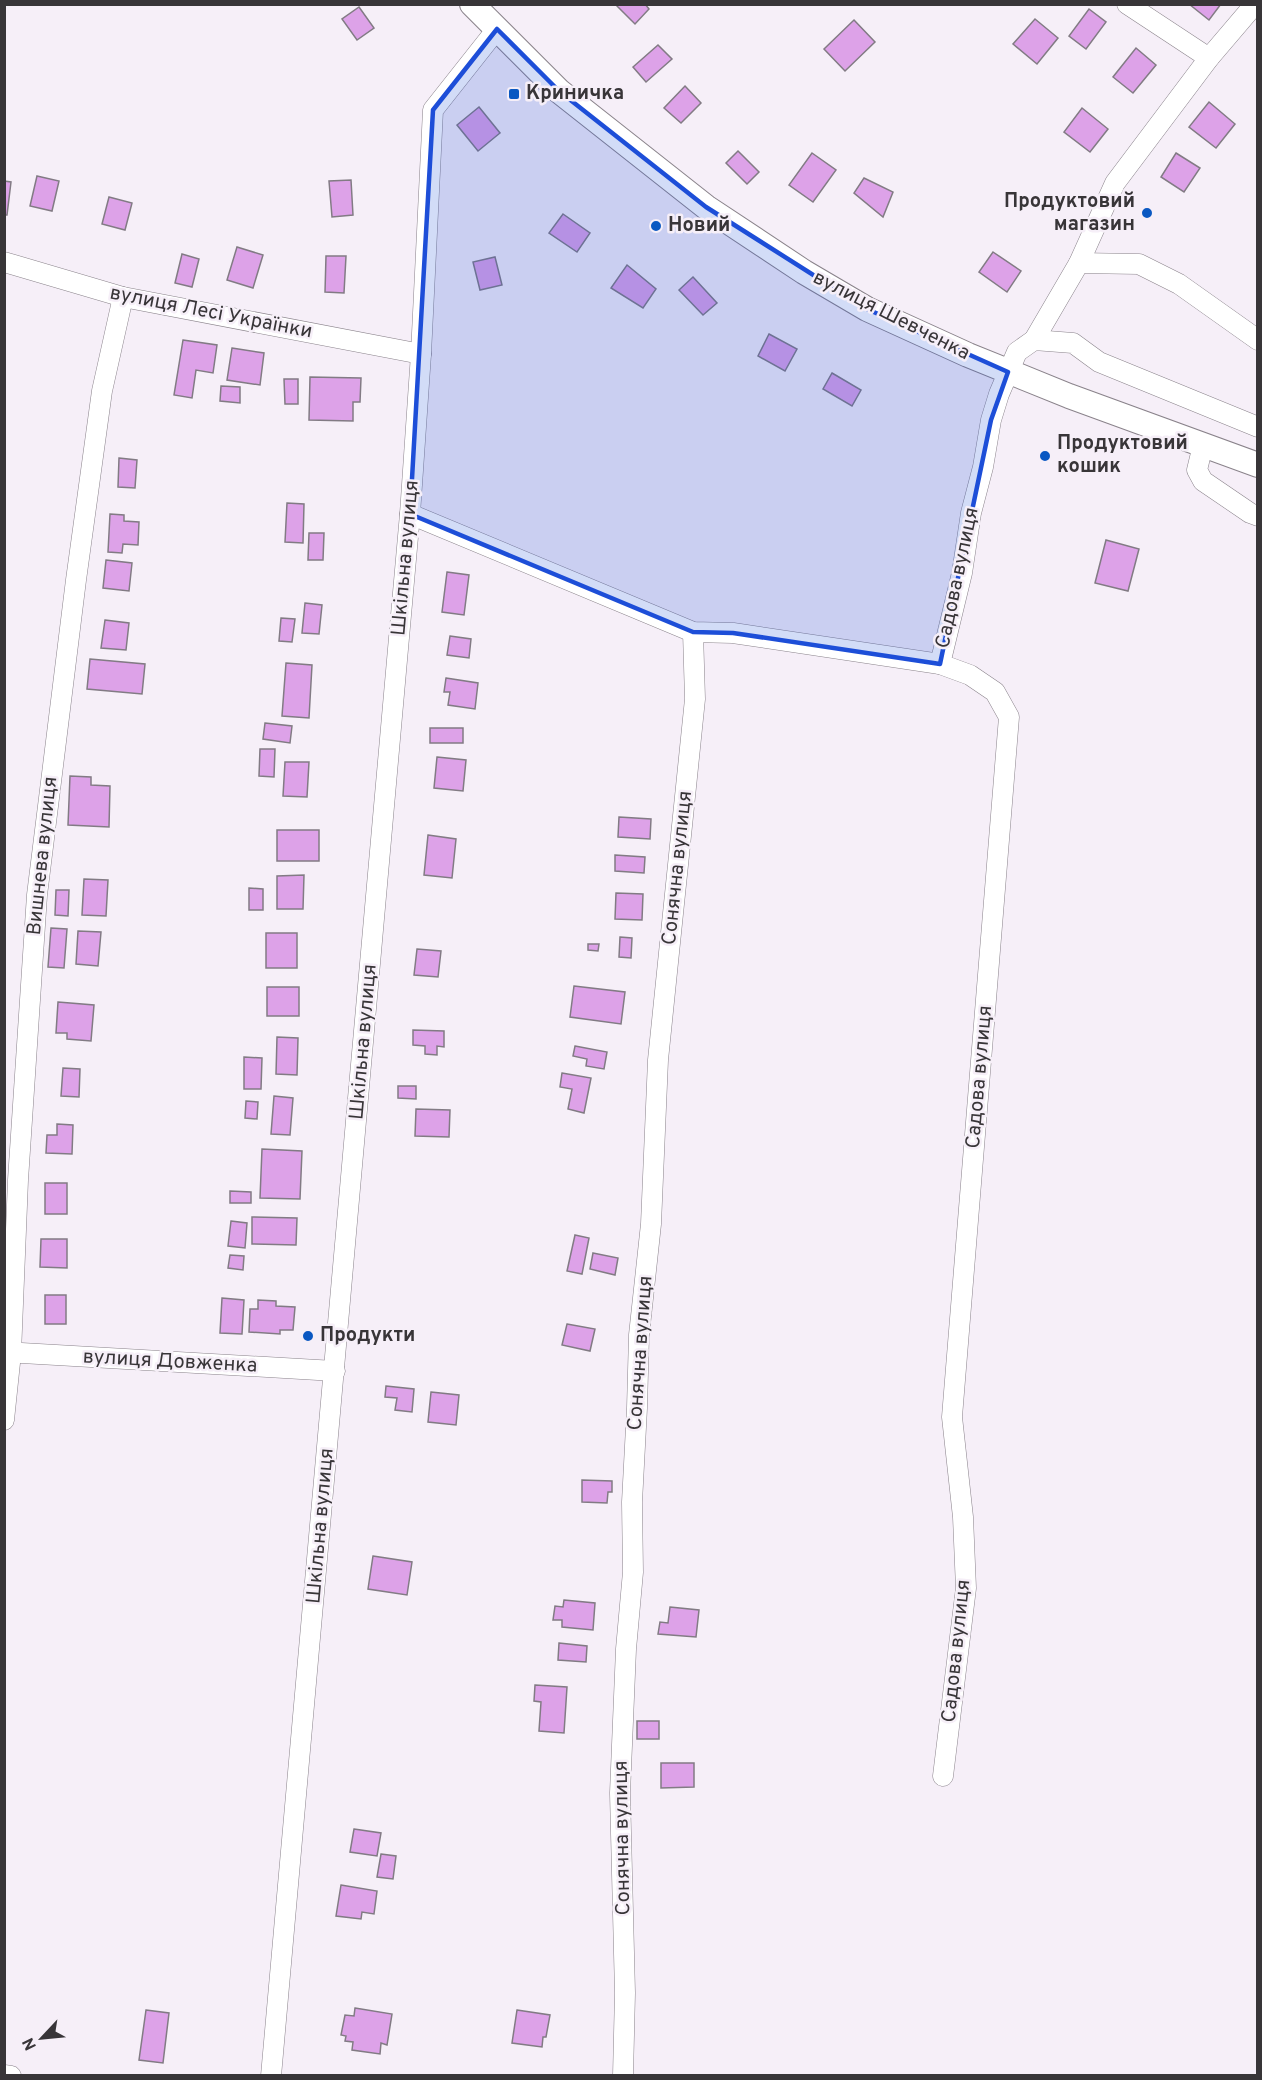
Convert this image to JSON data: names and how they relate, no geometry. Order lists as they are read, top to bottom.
{
  "streets": {
    "main road": ["вулиця Шевченка"],
    "street": [
      "вулиця Лесі Українки",
      "Шкільна вулиця",
      "Садова вулиця",
      "Вишнева вулиця",
      "Сонячна вулиця",
      "вулиця Довженка"
    ]
  },
  "crossings": [
    ["вулиця Лесі Українки", "Шкільна вулиця"],
    ["вулиця Лесі Українки", "Вишнева вулиця"],
    ["вулиця Шевченка", "Шкільна вулиця"],
    ["вулиця Шевченка", "Садова вулиця"],
    ["Шкільна вулиця", "вулиця Довженка"],
    ["Вишнева вулиця", "вулиця Довженка"]
  ],
  "places": {
    "transit": ["Криничка"],
    "other": [
      "Продуктовий магазин",
      "Новий",
      "Продуктовий кошик",
      "Продукти"
    ]
  },
  "north": "bottom left"
}
